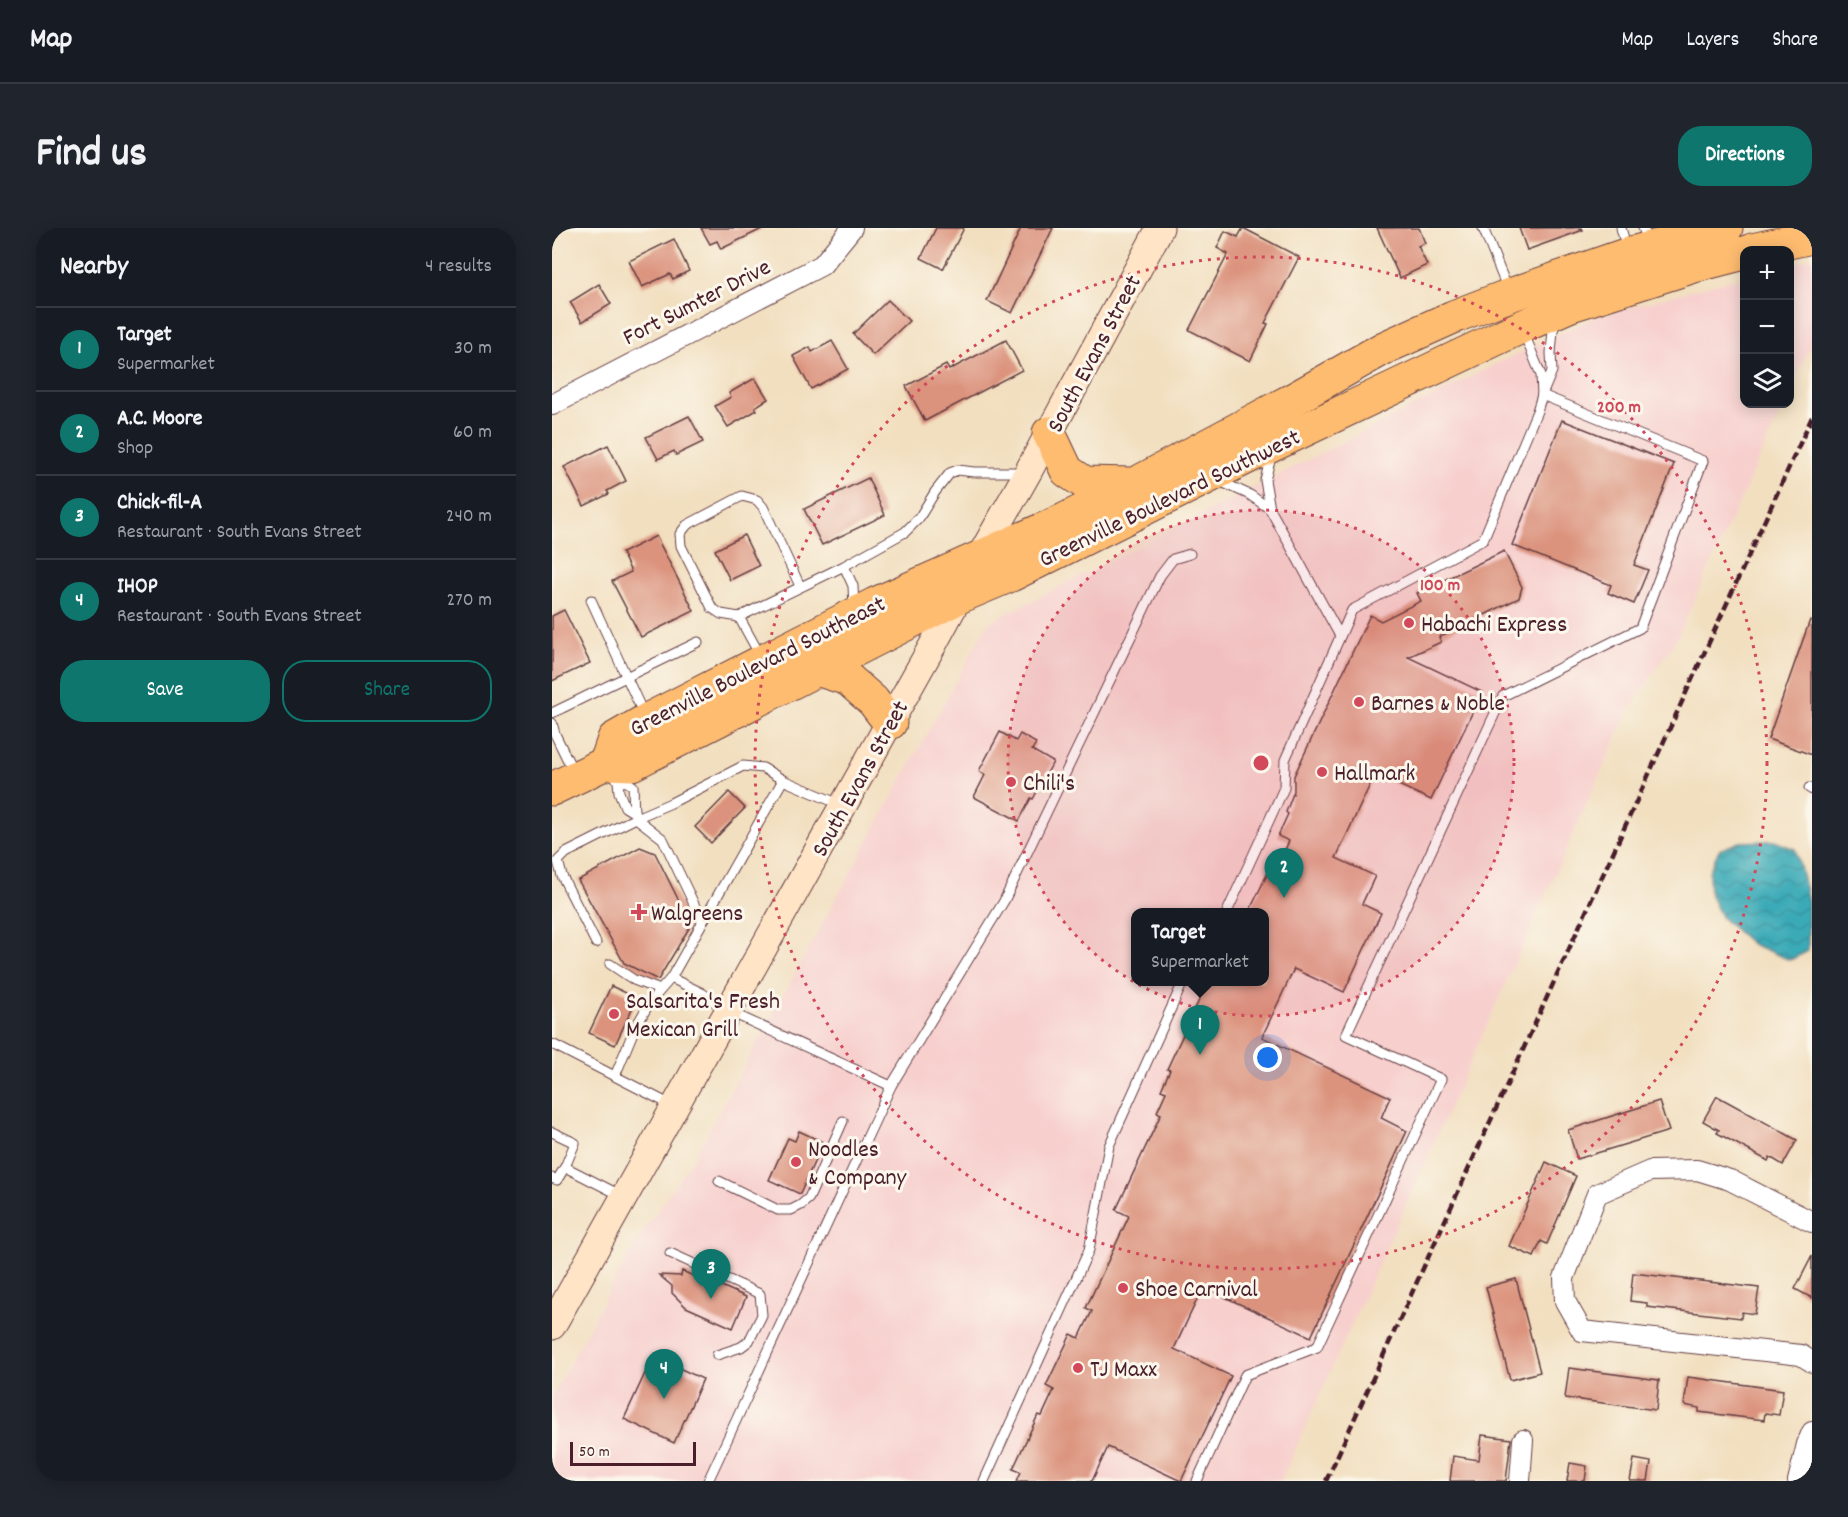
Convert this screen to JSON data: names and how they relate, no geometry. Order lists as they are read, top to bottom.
{
  "streets": {
    "highway": ["Greenville Boulevard Southwest", "Greenville Boulevard Southeast"],
    "main road": ["South Evans Street"],
    "street": ["Fort Sumter Drive"]
  },
  "crossings": [
    ["South Evans Street", "Greenville Boulevard Southwest"],
    ["South Evans Street", "Greenville Boulevard Southeast"],
    ["Greenville Boulevard Southwest", "Greenville Boulevard Southeast"]
  ],
  "places": {
    "other": [
      "Habachi Express",
      "Barnes & Noble",
      "Hallmark",
      "Chili's",
      "Salsarita's Fresh Mexican Grill",
      "Noodles & Company",
      "Shoe Carnival",
      "TJ Maxx"
    ],
    "health": ["Walgreens"]
  },
  "scale_bar": "50 m",
  "page": {
    "header": "Map",
    "nav": ["Map", "Layers", "Share"],
    "title": "Find us",
    "buttons": [
      "Directions",
      ["Save", "Share"]
    ],
    "heading": ["Nearby", "4 results"],
    "map_buttons": ["+", "−"],
    "list": [
      {
        "mark": "1",
        "name": "Target",
        "note": "Supermarket",
        "value": "30 m"
      },
      {
        "mark": "2",
        "name": "A.C. Moore",
        "note": "Shop",
        "value": "60 m"
      },
      {
        "mark": "3",
        "name": "Chick-fil-A",
        "note": "Restaurant · South Evans Street",
        "value": "240 m"
      },
      {
        "mark": "4",
        "name": "IHOP",
        "note": "Restaurant · South Evans Street",
        "value": "270 m"
      }
    ],
    "pins": [
      "2",
      "1",
      "3",
      "4"
    ],
    "popup": ["Target", "Supermarket"],
    "scale": "50 m"
  },
  "rings": ["200 m", "100 m"]
}
